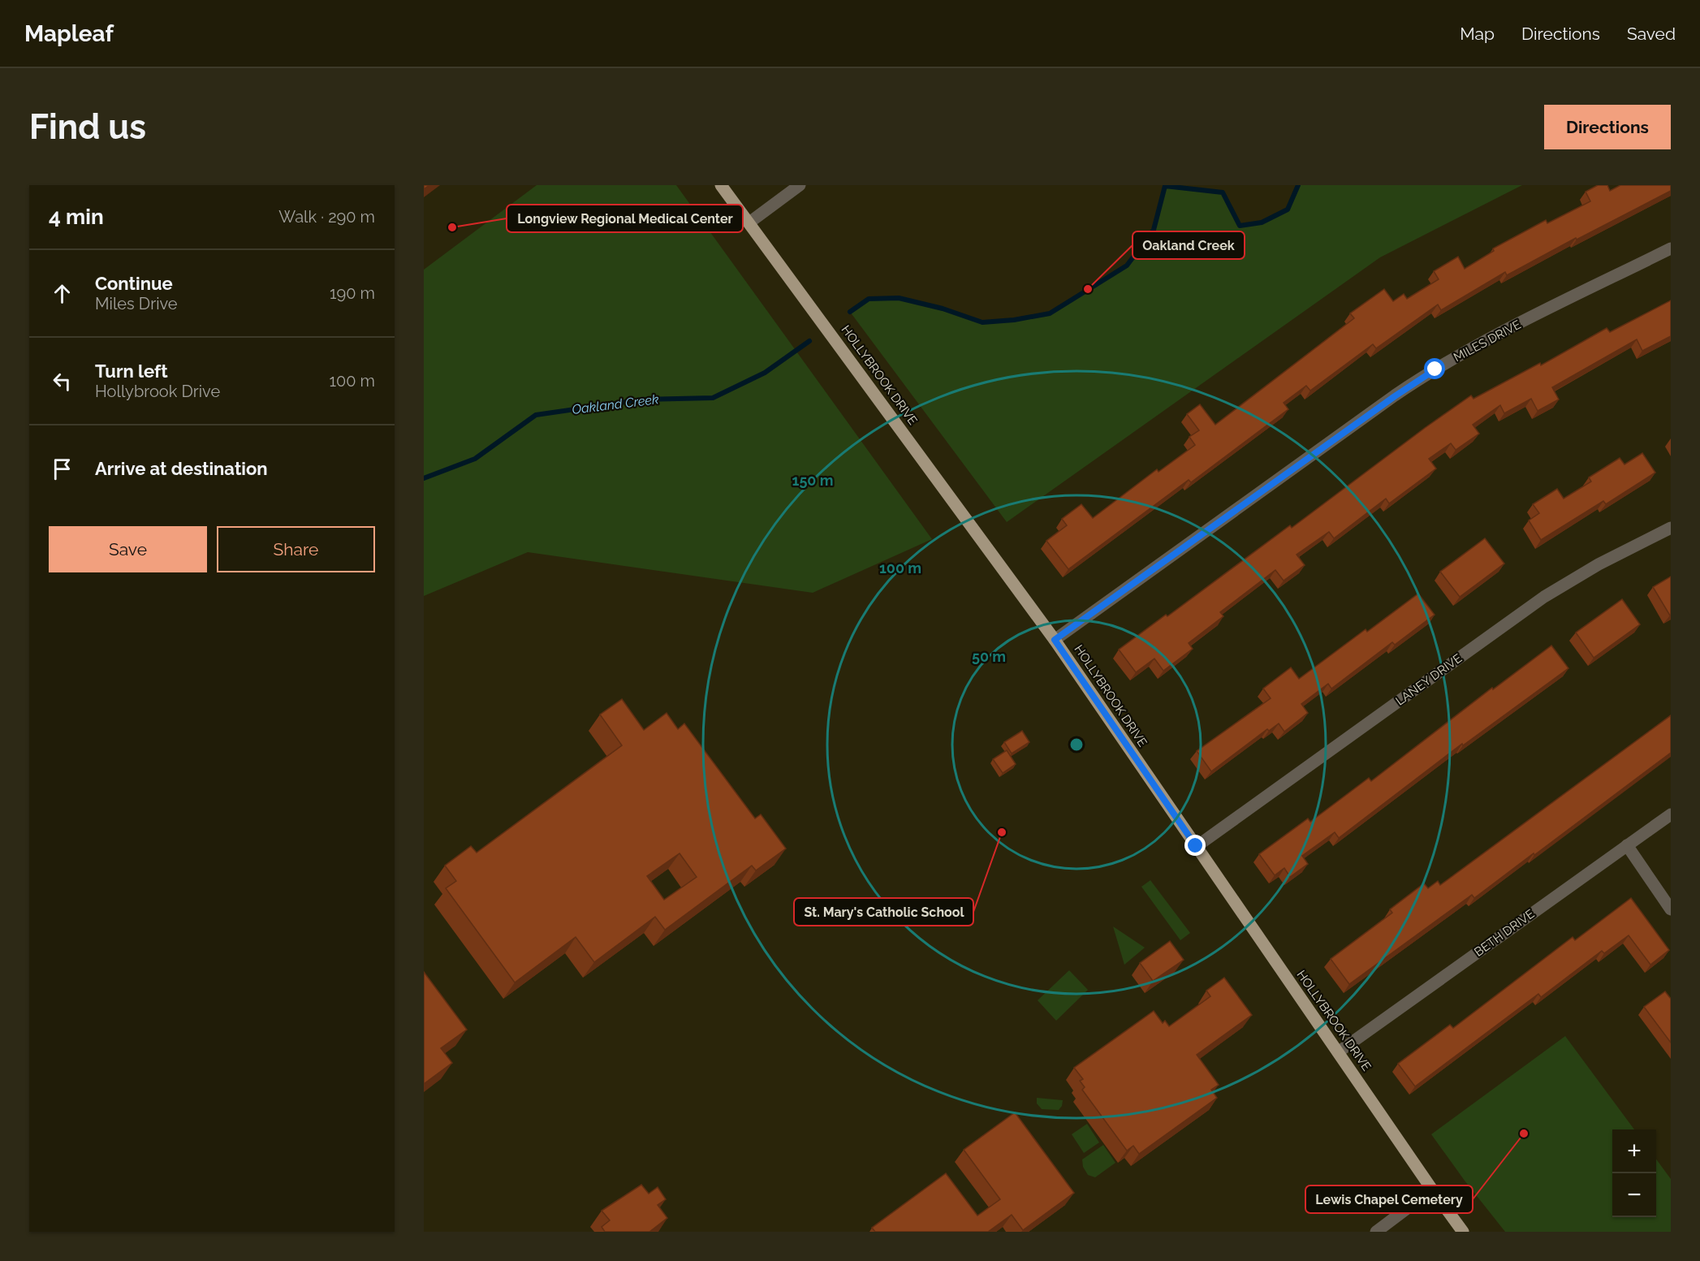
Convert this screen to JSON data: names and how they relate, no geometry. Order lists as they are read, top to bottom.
{
  "streets": {
    "main road": ["HOLLYBROOK DRIVE"],
    "street": ["MILES DRIVE", "LANEY DRIVE", "BETH DRIVE"]
  },
  "crossings": [
    ["MILES DRIVE", "HOLLYBROOK DRIVE"],
    ["HOLLYBROOK DRIVE", "LANEY DRIVE"],
    ["HOLLYBROOK DRIVE", "BETH DRIVE"]
  ],
  "water": ["Oakland Creek"],
  "places": [
    "Longview Regional Medical Center",
    "Oakland Creek",
    "St. Mary's Catholic School",
    "Lewis Chapel Cemetery"
  ],
  "page": {
    "header": "Mapleaf",
    "nav": ["Map", "Directions", "Saved"],
    "buttons": [
      "Directions",
      ["Save", "Share"]
    ],
    "title": "Find us",
    "heading": ["4 min", "Walk · 290 m"],
    "list": [
      ["Continue", "Miles Drive", "190 m"],
      ["Turn left", "Hollybrook Drive", "100 m"],
      "Arrive at destination"
    ],
    "map_buttons": ["+", "−"]
  },
  "rings": ["150 m", "100 m", "50 m"]
}
